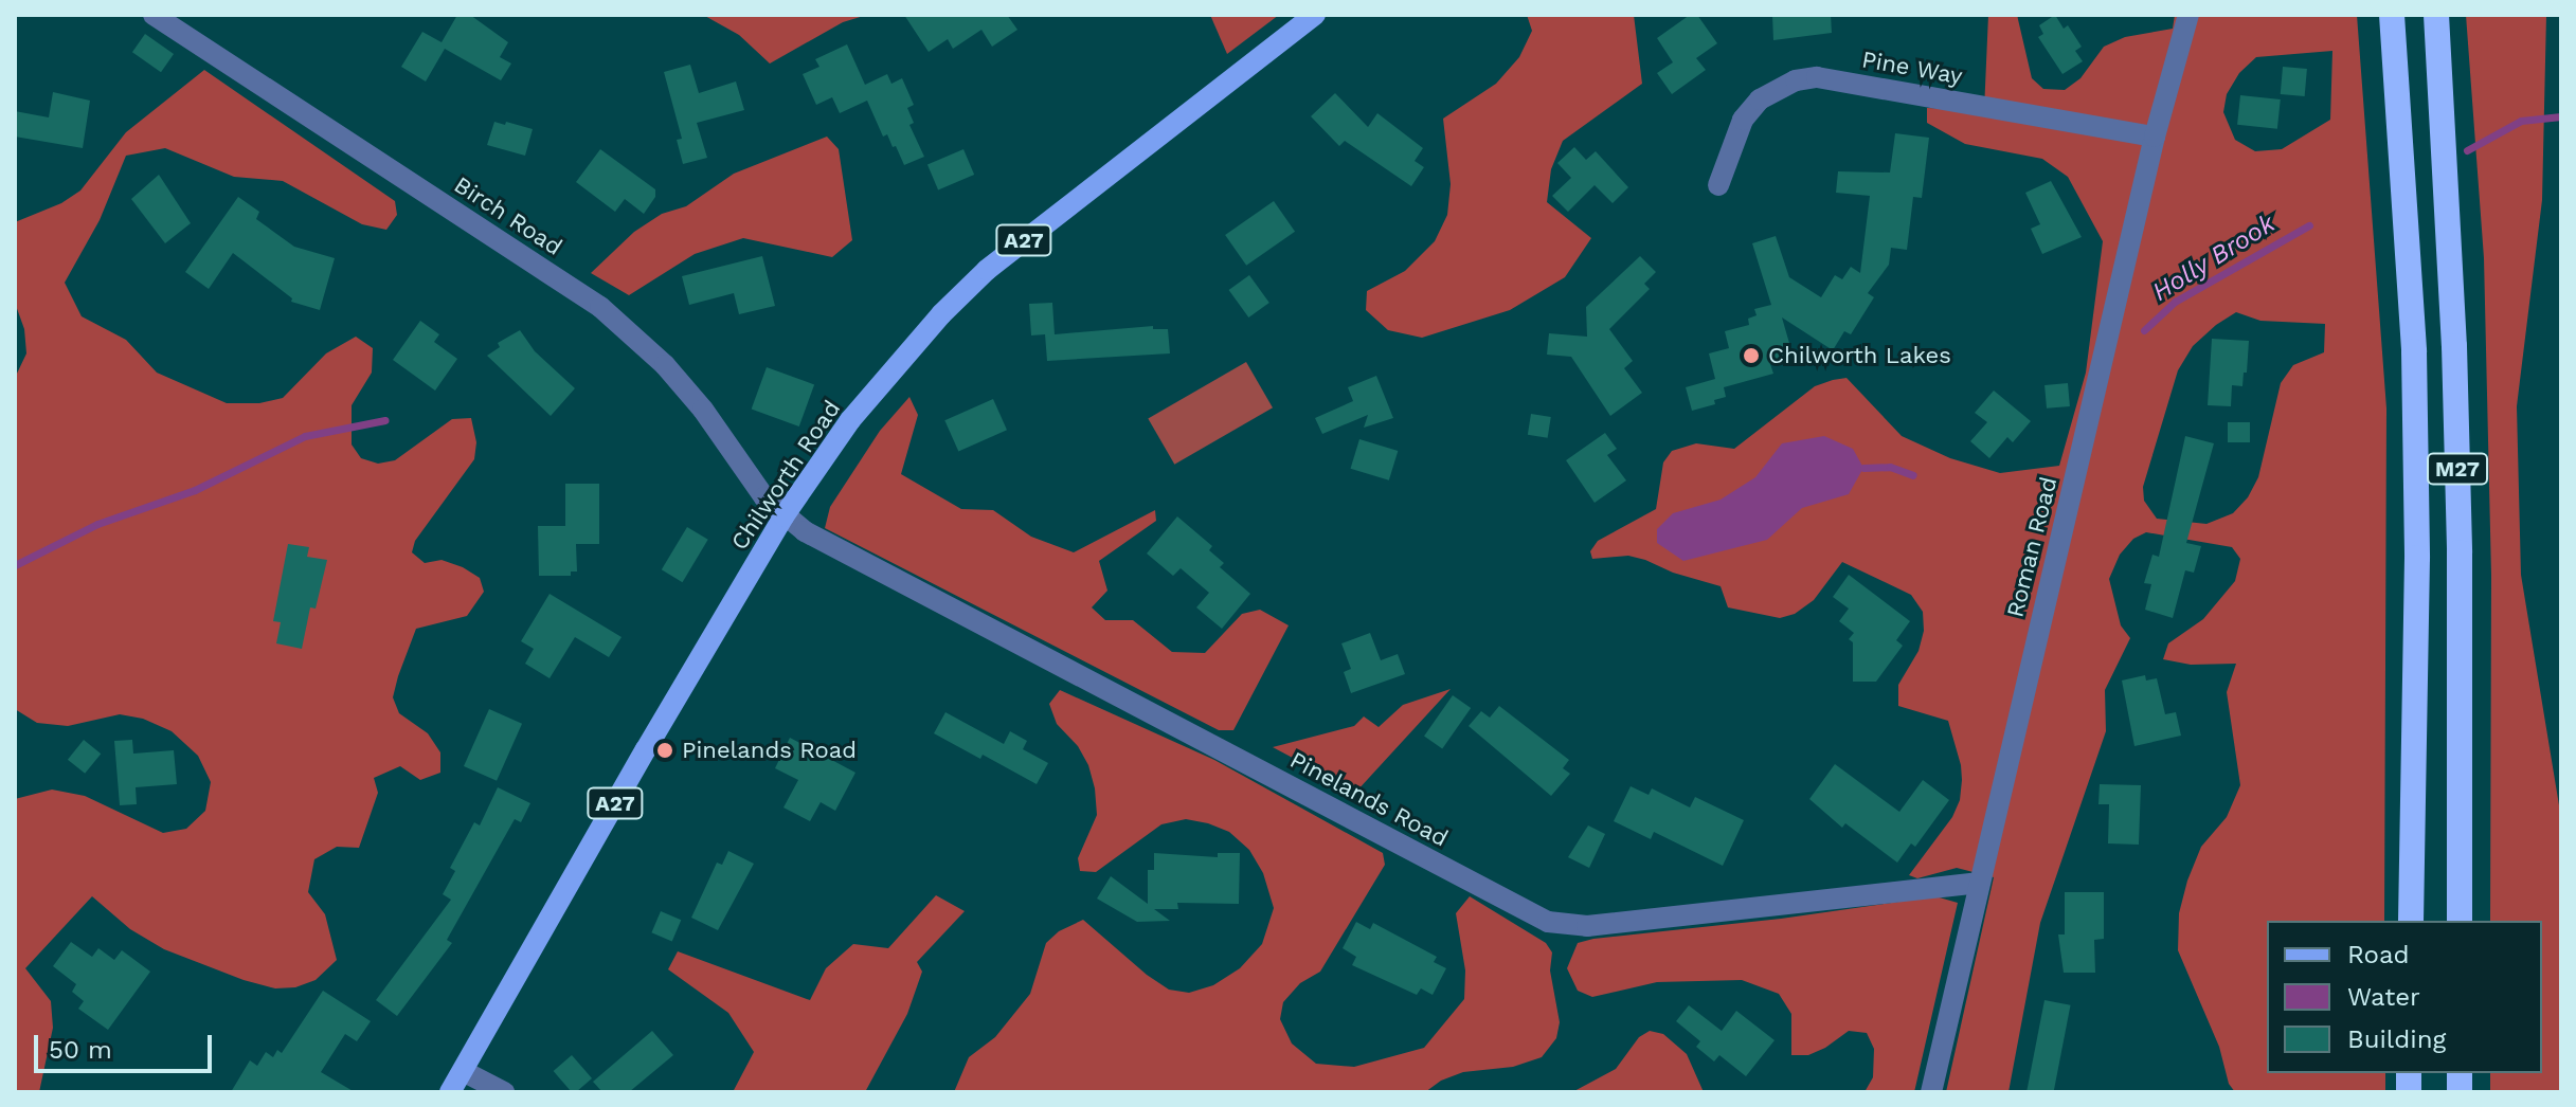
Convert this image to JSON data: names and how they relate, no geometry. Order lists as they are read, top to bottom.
{
  "streets": {
    "highway": ["M27"],
    "main road": ["A27", "Chilworth Road"],
    "street": [
      "Pine Way",
      "Birch Road",
      "Roman Road",
      "Pinelands Road"
    ]
  },
  "crossings": [
    ["Pine Way", "Roman Road"],
    ["Birch Road", "Chilworth Road"],
    ["Birch Road", "Pinelands Road"],
    ["Chilworth Road", "Pinelands Road"],
    ["Roman Road", "Pinelands Road"]
  ],
  "water": ["Holly Brook"],
  "places": ["Chilworth Lakes", "Pinelands Road"],
  "legend": ["Road", "Water", "Building"],
  "scale_bar": "50 m"
}
